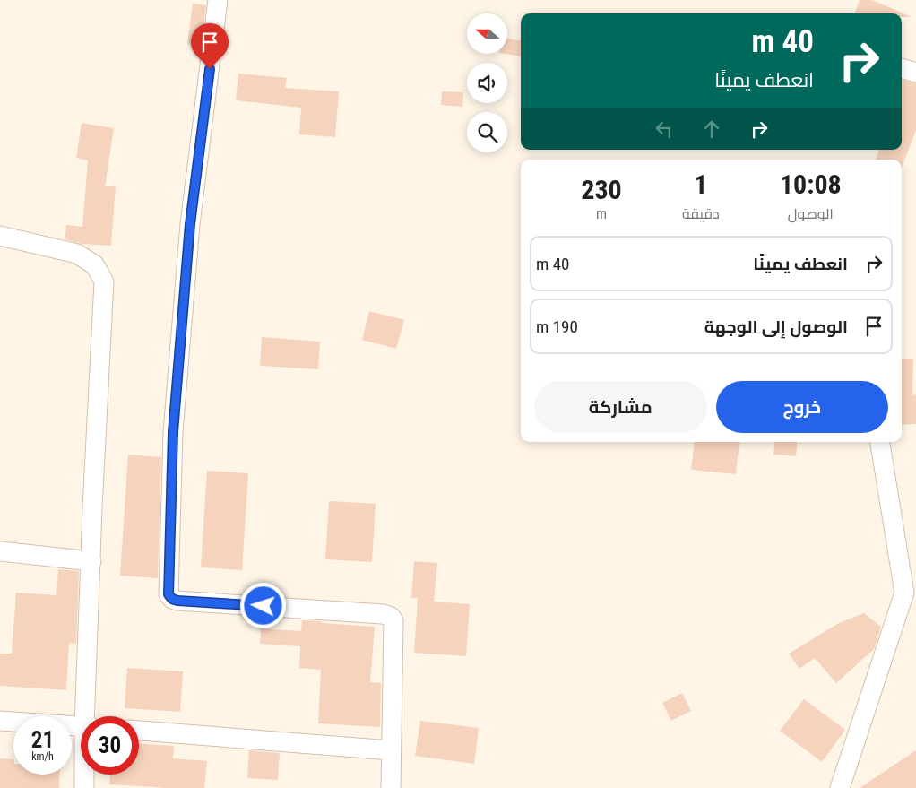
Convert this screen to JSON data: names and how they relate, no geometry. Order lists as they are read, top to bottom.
{
  "north": "left",
  "page": {
    "turn": ["40 m", "انعطف يمينًا"],
    "eta": [
      "10:08",
      "الوصول",
      "1",
      "دقيقة",
      "230",
      "m"
    ],
    "list": [
      {
        "name": "انعطف يمينًا",
        "value": "40 m"
      },
      {
        "name": "الوصول إلى الوجهة",
        "value": "190 m"
      }
    ],
    "buttons": ["خروج", "مشاركة"],
    "speed": "21 km/h",
    "limit": "30"
  }
}
